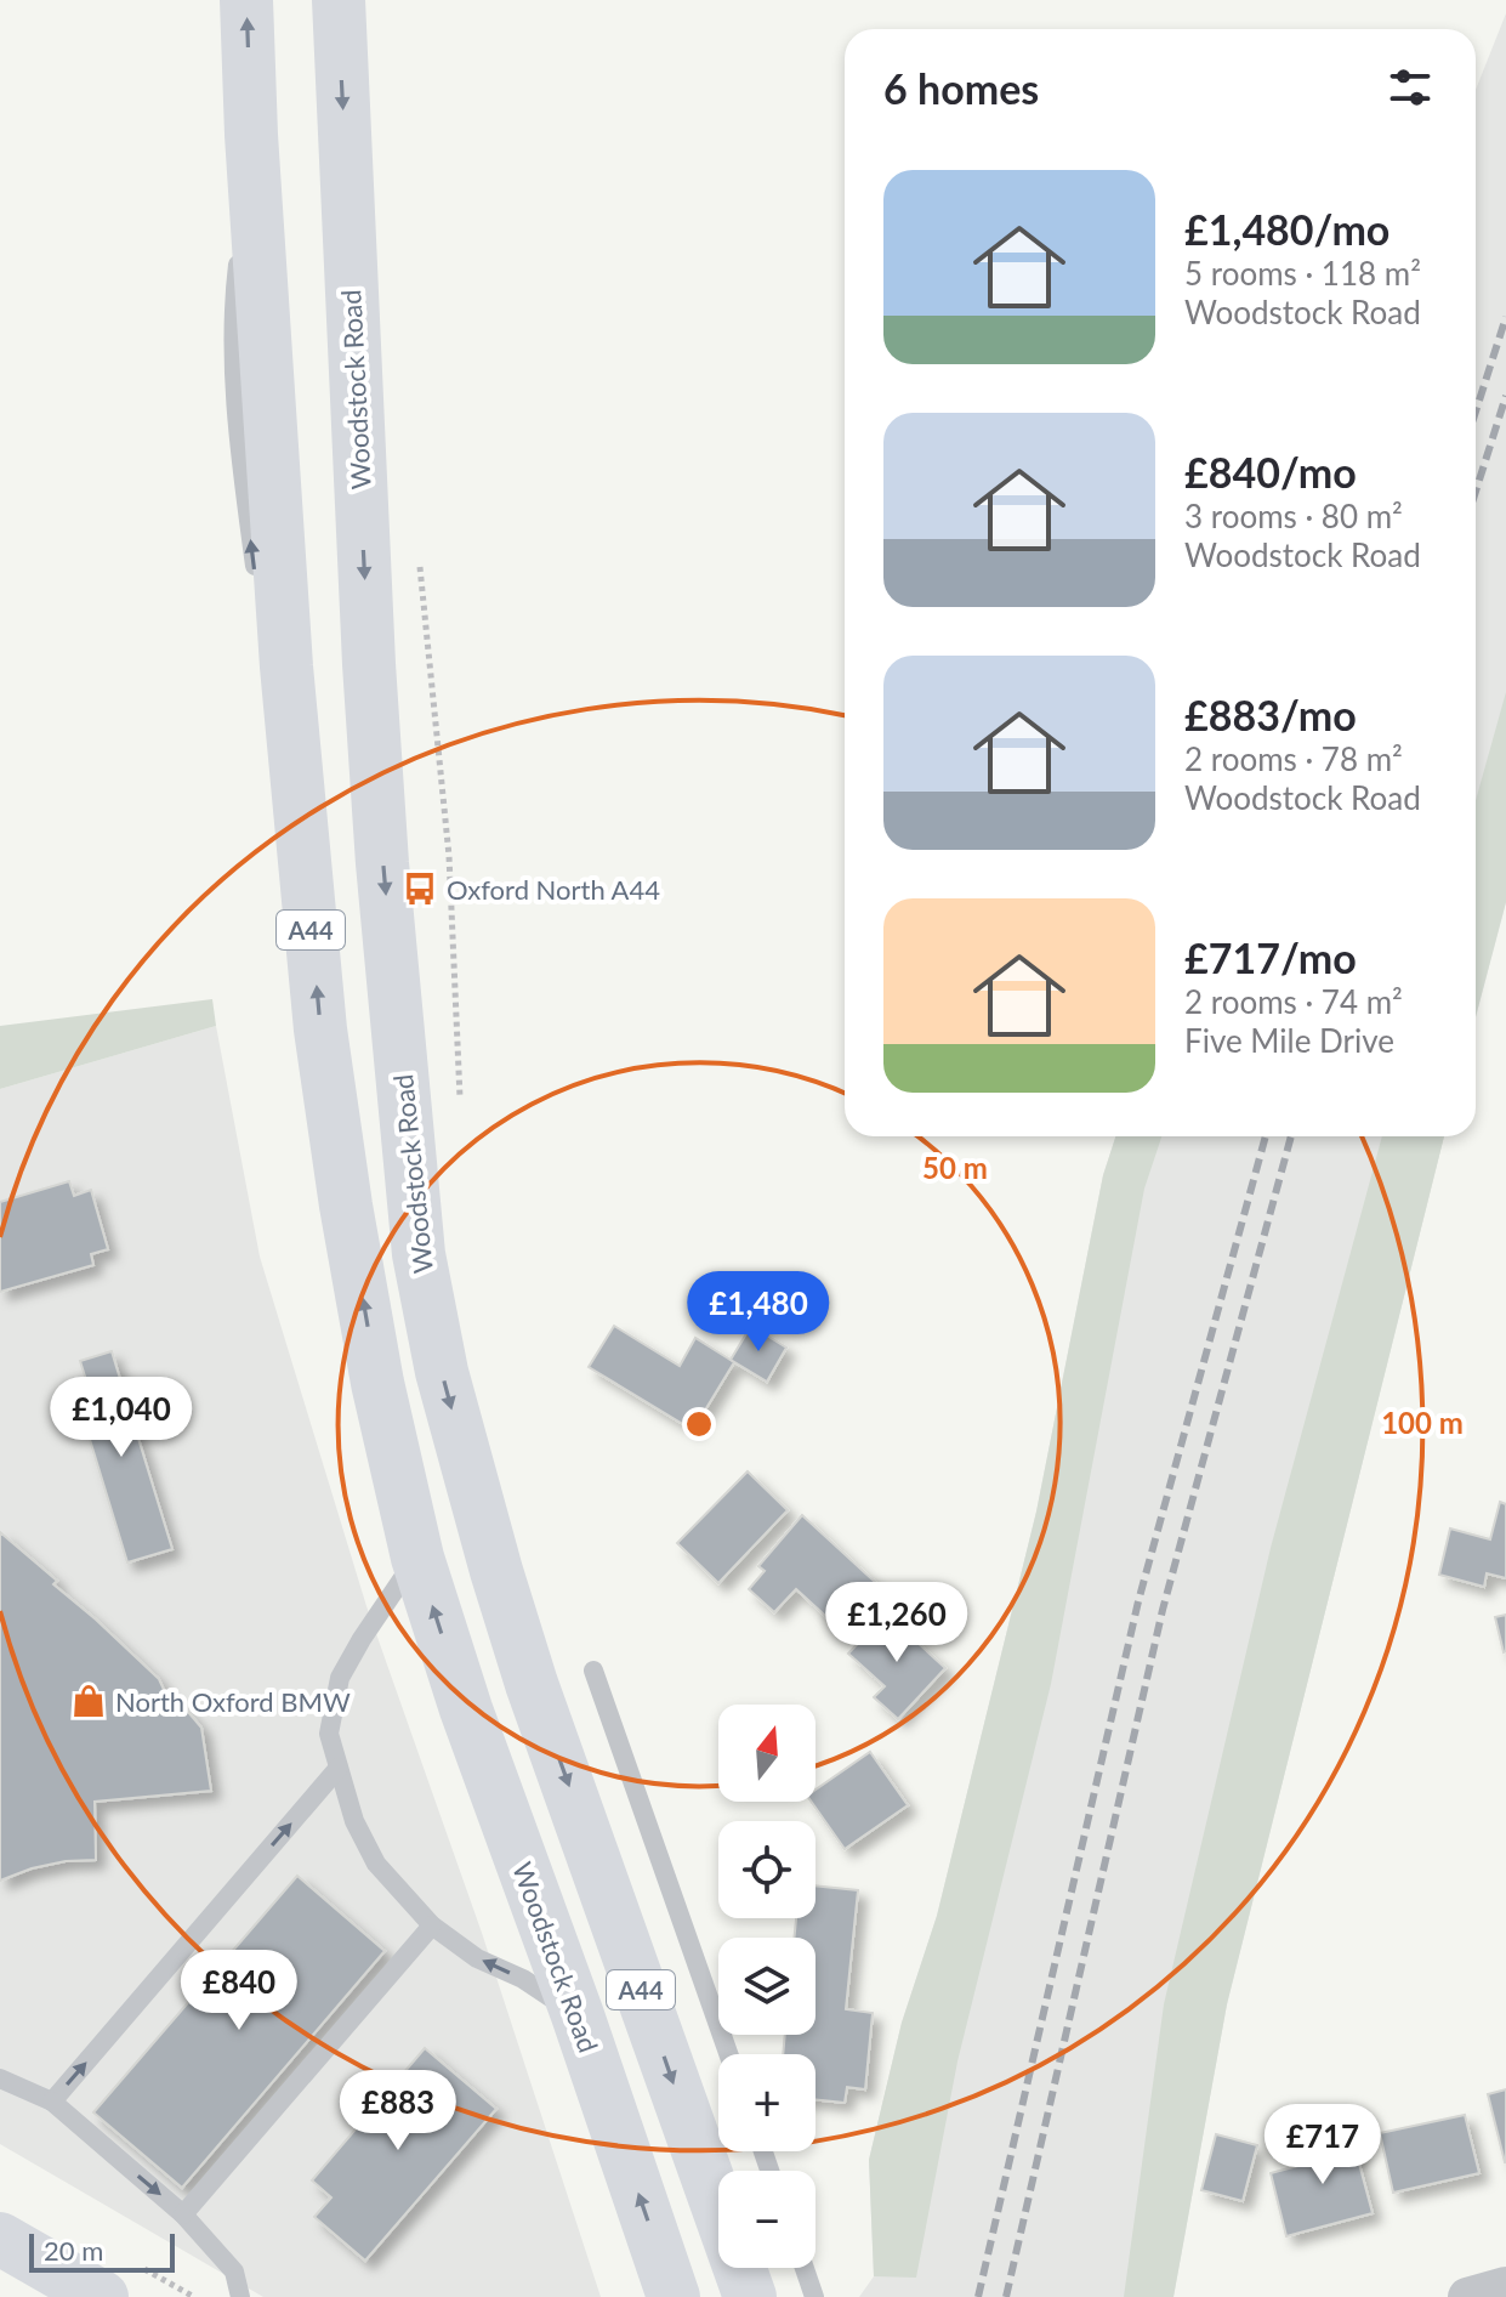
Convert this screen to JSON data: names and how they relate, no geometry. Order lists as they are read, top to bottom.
{
  "streets": {
    "highway": ["Woodstock Road", "A44"]
  },
  "places": {
    "bus stop": ["Oxford North A44"],
    "shop": ["North Oxford BMW"]
  },
  "scale_bar": "20 m",
  "north": "top",
  "page": {
    "heading": "6 homes",
    "list": [
      {
        "name": "£1,480/mo",
        "note": "5 rooms · 118 m² · Woodstock Road"
      },
      {
        "name": "£840/mo",
        "note": "3 rooms · 80 m² · Woodstock Road"
      },
      {
        "name": "£883/mo",
        "note": "2 rooms · 78 m² · Woodstock Road"
      },
      {
        "name": "£717/mo",
        "note": "2 rooms · 74 m² · Five Mile Drive"
      }
    ],
    "price": [
      "£1,480",
      "£1,040",
      "£1,260",
      "£840",
      "£883",
      "£717"
    ],
    "map_buttons": ["+", "−"],
    "scale": "20 m"
  },
  "rings": ["50 m", "100 m"]
}
